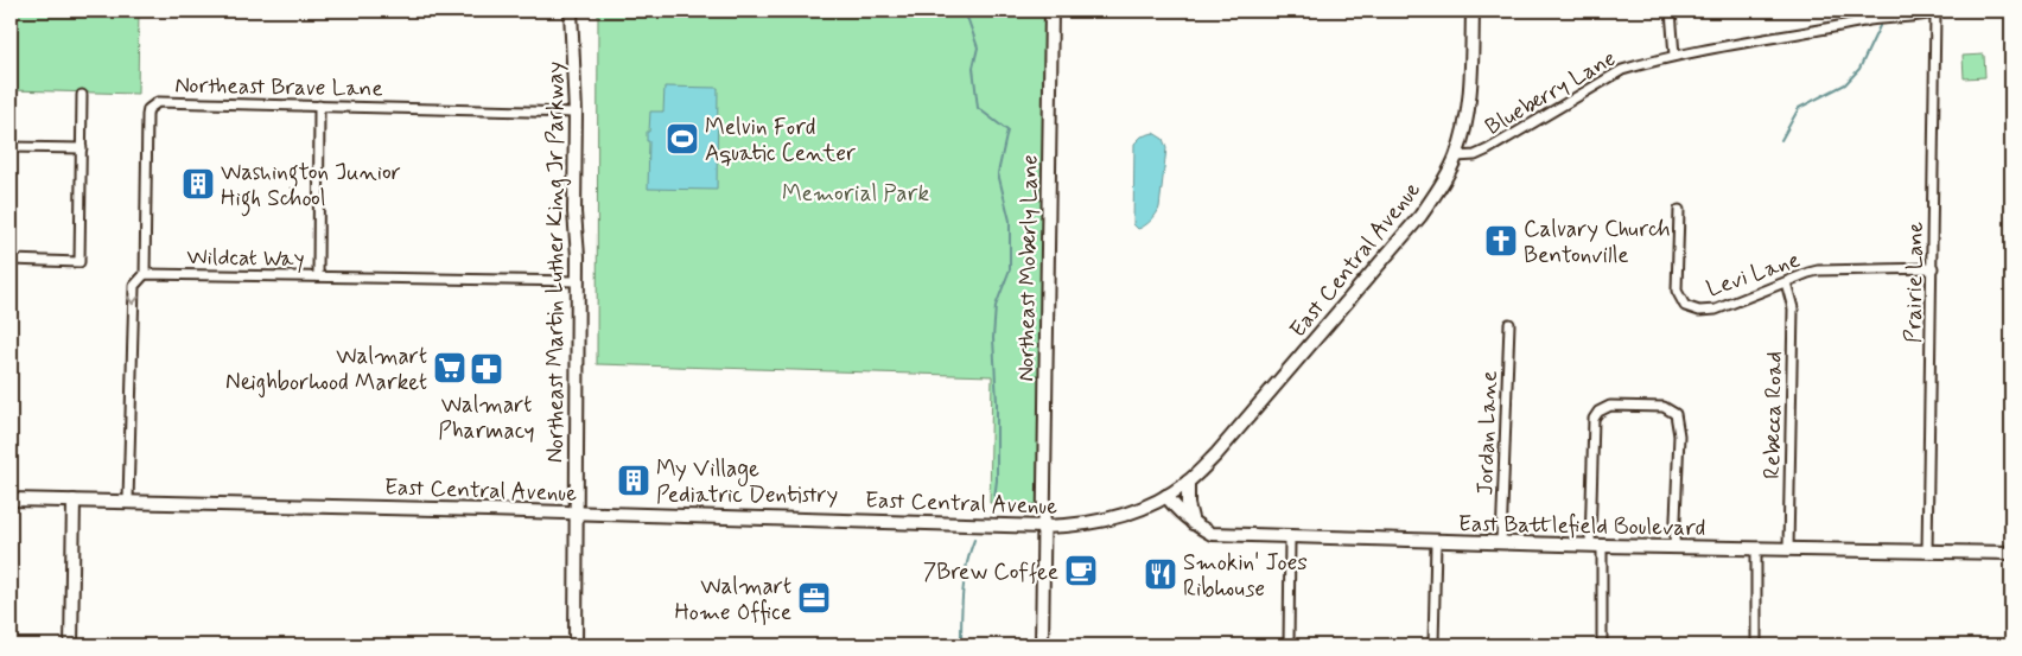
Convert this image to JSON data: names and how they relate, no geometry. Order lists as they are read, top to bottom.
{
  "streets": {
    "street": [
      "Northeast Brave Lane",
      "Blueberry Lane",
      "Wildcat Way",
      "East Central Avenue",
      "Northeast Martin Luther King Jr Parkway",
      "Northeast Moberly Lane",
      "Levi Lane",
      "Prairie Lane",
      "Rebecca Road",
      "Jordan Lane",
      "East Battlefield Boulevard"
    ]
  },
  "crossings": [
    ["Northeast Brave Lane", "Wildcat Way"],
    ["Northeast Brave Lane", "Northeast Martin Luther King Jr Parkway"],
    ["Blueberry Lane", "East Central Avenue"],
    ["Blueberry Lane", "Prairie Lane"],
    ["Wildcat Way", "Northeast Martin Luther King Jr Parkway"],
    ["East Central Avenue", "Northeast Martin Luther King Jr Parkway"],
    ["East Central Avenue", "Northeast Moberly Lane"],
    ["East Central Avenue", "East Battlefield Boulevard"],
    ["Levi Lane", "Prairie Lane"],
    ["Levi Lane", "Rebecca Road"],
    ["Prairie Lane", "East Battlefield Boulevard"],
    ["Rebecca Road", "East Battlefield Boulevard"],
    ["Jordan Lane", "East Battlefield Boulevard"]
  ],
  "parks": ["Memorial Park"],
  "places": {
    "sports": ["Melvin Ford Aquatic Center"],
    "building": ["Washington Junior High School", "My Village Pediatric Dentistry"],
    "church": ["Calvary Church Bentonville"],
    "supermarket": ["Walmart Neighborhood Market"],
    "pharmacy": ["Walmart Pharmacy"],
    "cafe": ["7Brew Coffee"],
    "restaurant": ["Smokin' Joes Ribhouse"],
    "office": ["Walmart Home Office"]
  }
}
